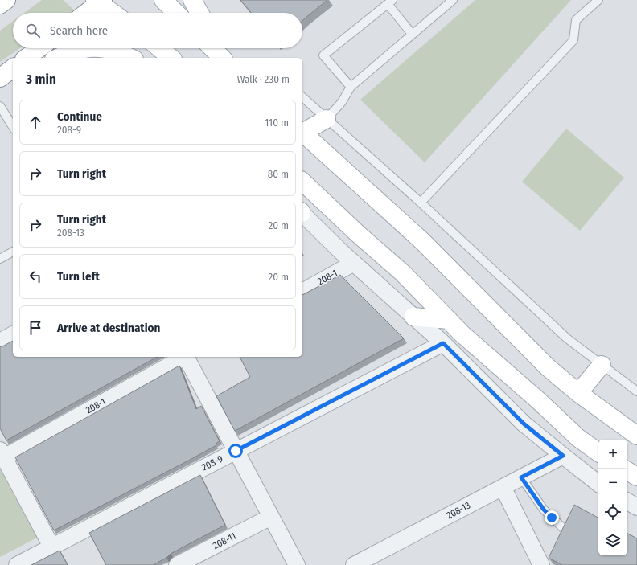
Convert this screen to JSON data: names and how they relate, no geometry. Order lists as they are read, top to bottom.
{
  "streets": {
    "street": [
      "208-1",
      "208-9",
      "208-13",
      "208-11"
    ]
  },
  "page": {
    "search": "Search here",
    "heading": ["3 min", "Walk · 230 m"],
    "list": [
      ["Continue", "208-9", "110 m"],
      ["Turn right", "80 m"],
      ["Turn right", "208-13", "20 m"],
      ["Turn left", "20 m"],
      "Arrive at destination"
    ],
    "map_buttons": ["+", "−"]
  }
}
